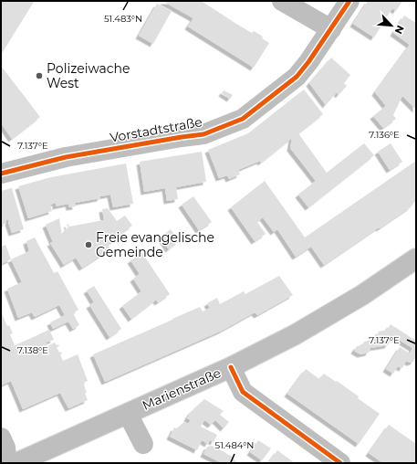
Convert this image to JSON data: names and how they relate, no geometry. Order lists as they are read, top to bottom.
{
  "streets": {
    "street": ["Vorstadtstraße", "Marienstraße"]
  },
  "places": ["Polizeiwache West", "Freie evangelische Gemeinde"],
  "north": "bottom right",
  "coordinates": [
    "51.483°N",
    "7.136°E",
    "7.137°E",
    "7.138°E",
    "51.484°N"
  ]
}
